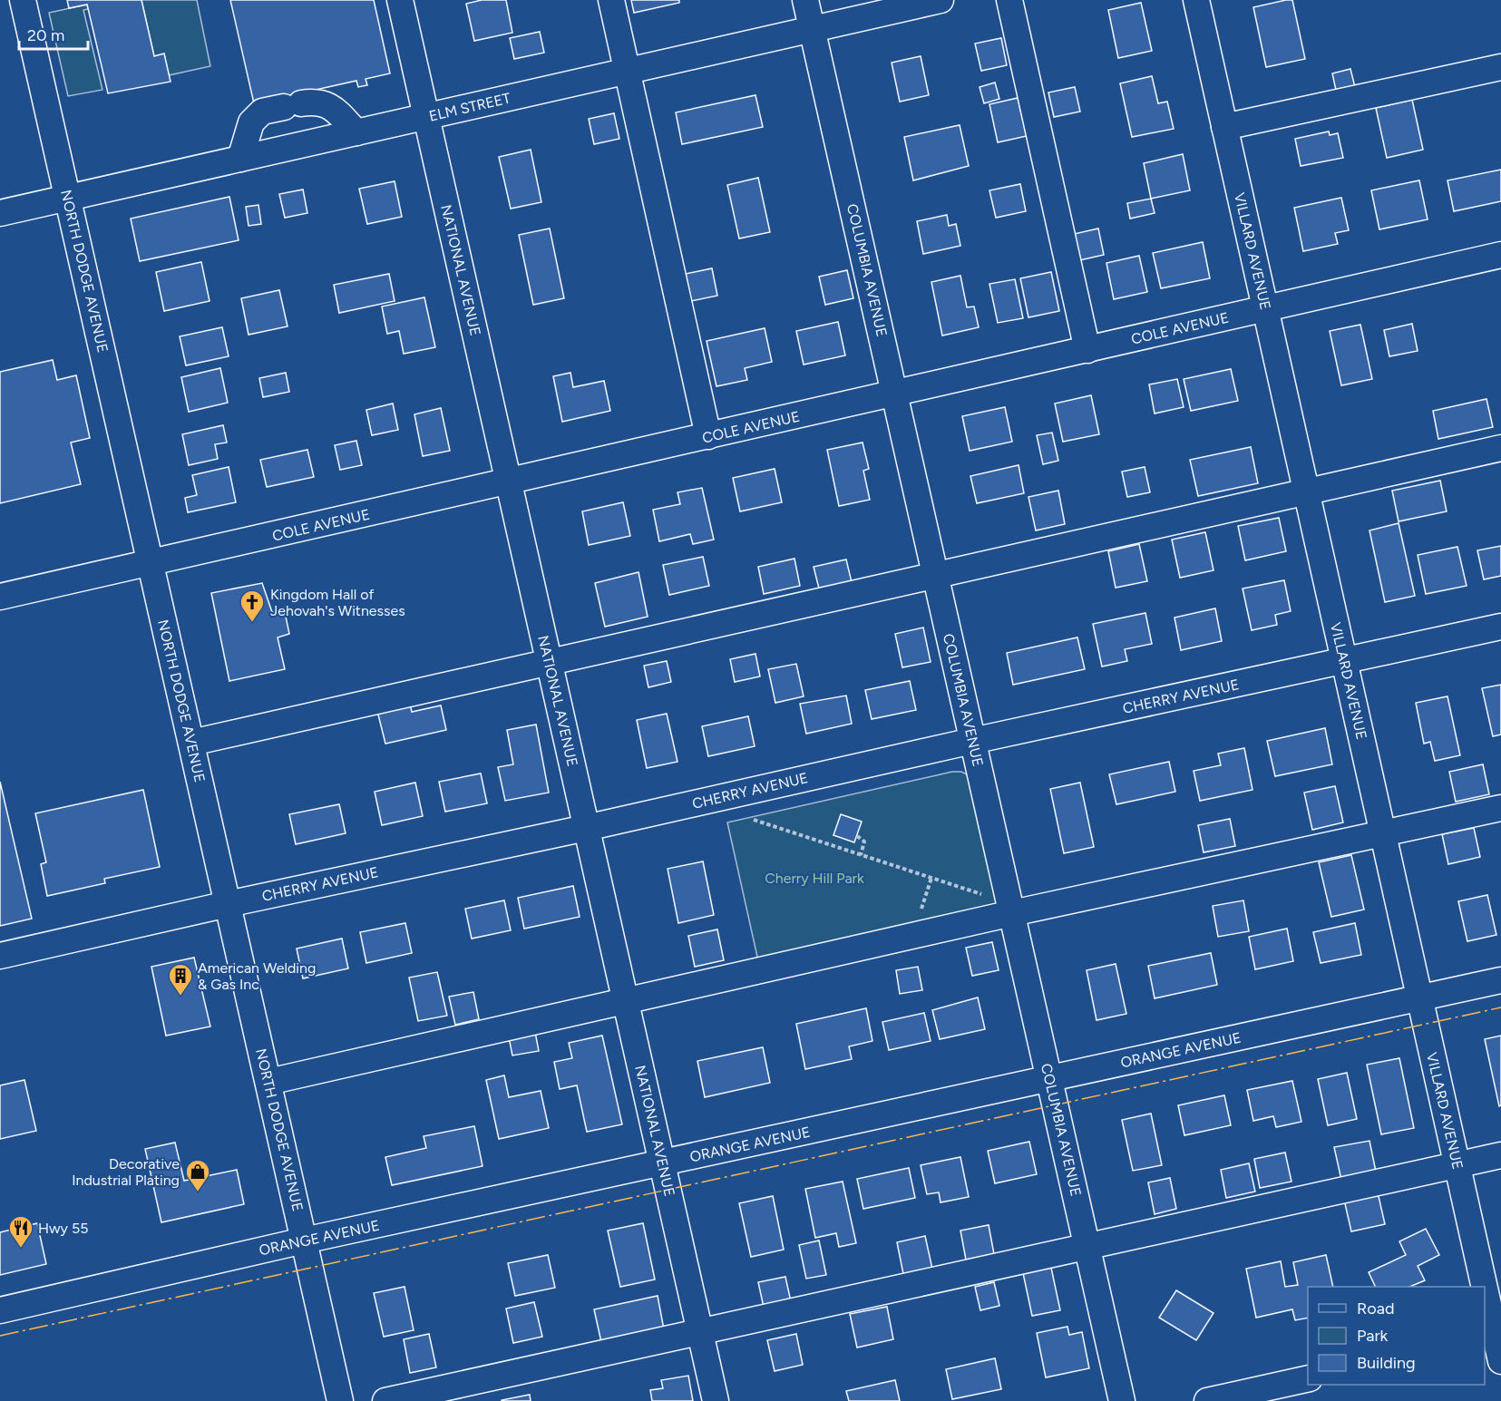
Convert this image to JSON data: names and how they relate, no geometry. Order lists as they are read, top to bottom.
{
  "streets": {
    "street": [
      "ELM STREET",
      "VILLARD AVENUE",
      "NATIONAL AVENUE",
      "COLUMBIA AVENUE",
      "NORTH DODGE AVENUE",
      "COLE AVENUE",
      "CHERRY AVENUE",
      "ORANGE AVENUE"
    ]
  },
  "crossings": [
    ["ELM STREET", "NATIONAL AVENUE"],
    ["ELM STREET", "COLUMBIA AVENUE"],
    ["ELM STREET", "NORTH DODGE AVENUE"],
    ["VILLARD AVENUE", "COLE AVENUE"],
    ["VILLARD AVENUE", "CHERRY AVENUE"],
    ["VILLARD AVENUE", "ORANGE AVENUE"],
    ["NATIONAL AVENUE", "COLE AVENUE"],
    ["NATIONAL AVENUE", "CHERRY AVENUE"],
    ["NATIONAL AVENUE", "ORANGE AVENUE"],
    ["COLUMBIA AVENUE", "COLE AVENUE"],
    ["COLUMBIA AVENUE", "CHERRY AVENUE"],
    ["COLUMBIA AVENUE", "ORANGE AVENUE"],
    ["NORTH DODGE AVENUE", "COLE AVENUE"],
    ["NORTH DODGE AVENUE", "CHERRY AVENUE"],
    ["NORTH DODGE AVENUE", "ORANGE AVENUE"]
  ],
  "parks": ["Cherry Hill Park"],
  "places": {
    "church": ["Kingdom Hall of Jehovah's Witnesses"],
    "building": ["American Welding & Gas Inc"],
    "shop": ["Decorative Industrial Plating"],
    "restaurant": ["Hwy 55"]
  },
  "legend": ["Road", "Park", "Building"],
  "scale_bar": "20 m"
}
